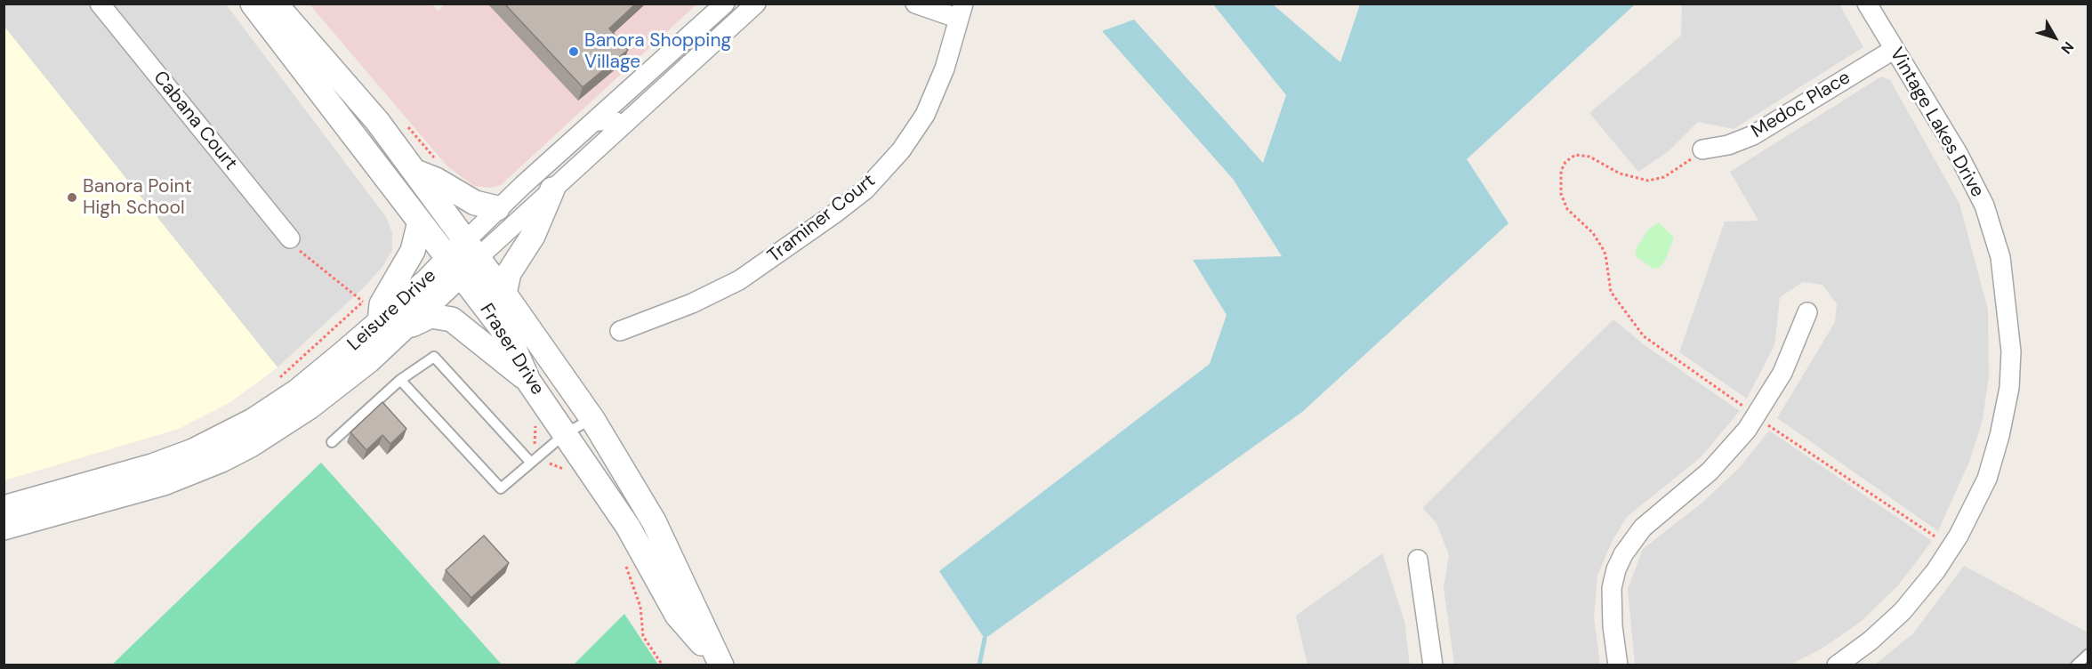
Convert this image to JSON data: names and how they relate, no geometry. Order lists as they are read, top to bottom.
{
  "streets": {
    "street": [
      "Medoc Place",
      "Cabana Court",
      "Vintage Lakes Drive",
      "Traminer Court",
      "Leisure Drive",
      "Fraser Drive"
    ]
  },
  "crossings": [
    ["Medoc Place", "Vintage Lakes Drive"],
    ["Leisure Drive", "Fraser Drive"]
  ],
  "places": ["Banora Shopping Village", "Banora Point High School"],
  "north": "bottom right"
}
